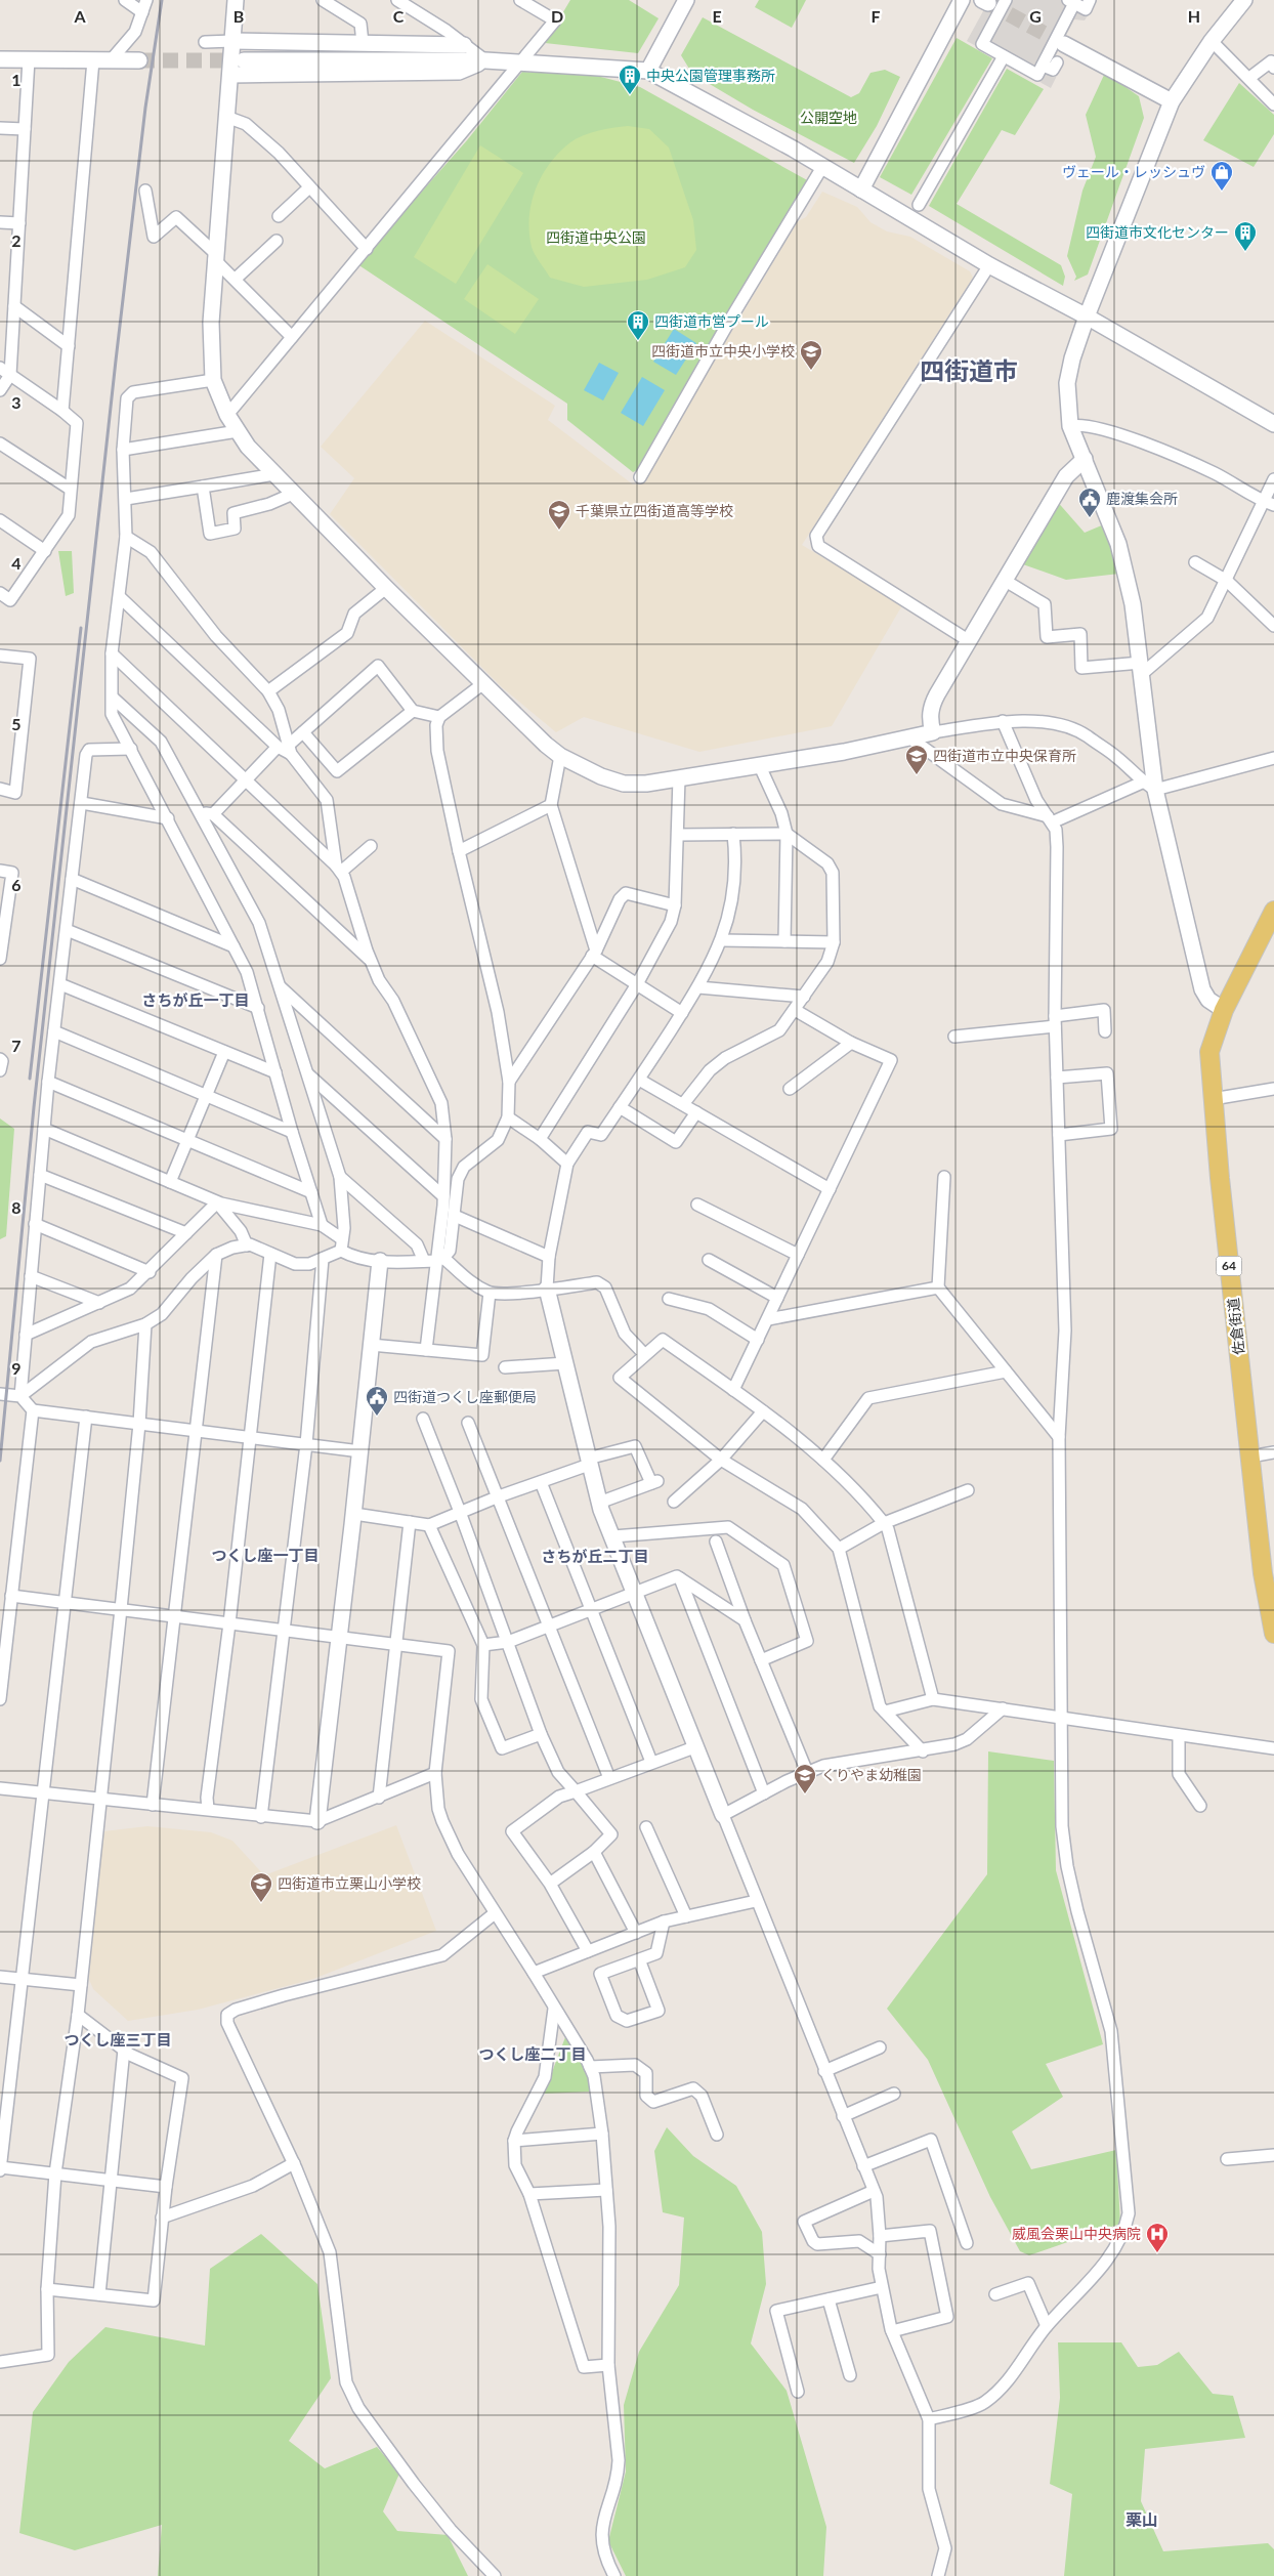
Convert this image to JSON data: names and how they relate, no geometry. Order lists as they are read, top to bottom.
{
  "streets": {
    "main road": ["64", "佐倉街道"]
  },
  "districts": [
    "四街道市",
    "さちが丘一丁目",
    "つくし座一丁目",
    "さちが丘二丁目",
    "つくし座三丁目",
    "つくし座二丁目",
    "栗山"
  ],
  "parks": ["公開空地", "四街道中央公園"],
  "places": {
    "building": ["中央公園管理事務所", "四街道市文化センター", "四街道市営プール"],
    "shop": ["ヴェール・レッシュヴ"],
    "school or university": [
      "四街道市立中央小学校",
      "千葉県立四街道高等学校",
      "四街道市立中央保育所",
      "くりやま幼稚園",
      "四街道市立栗山小学校"
    ],
    "public building": ["鹿渡集会所", "四街道つくし座郵便局"],
    "hospital": ["威風会栗山中央病院"]
  },
  "grid": {
    "columns": [
      "A",
      "B",
      "C",
      "D",
      "E",
      "F",
      "G",
      "H"
    ],
    "rows": [
      "1",
      "2",
      "3",
      "4",
      "5",
      "6",
      "7",
      "8",
      "9"
    ]
  }
}
